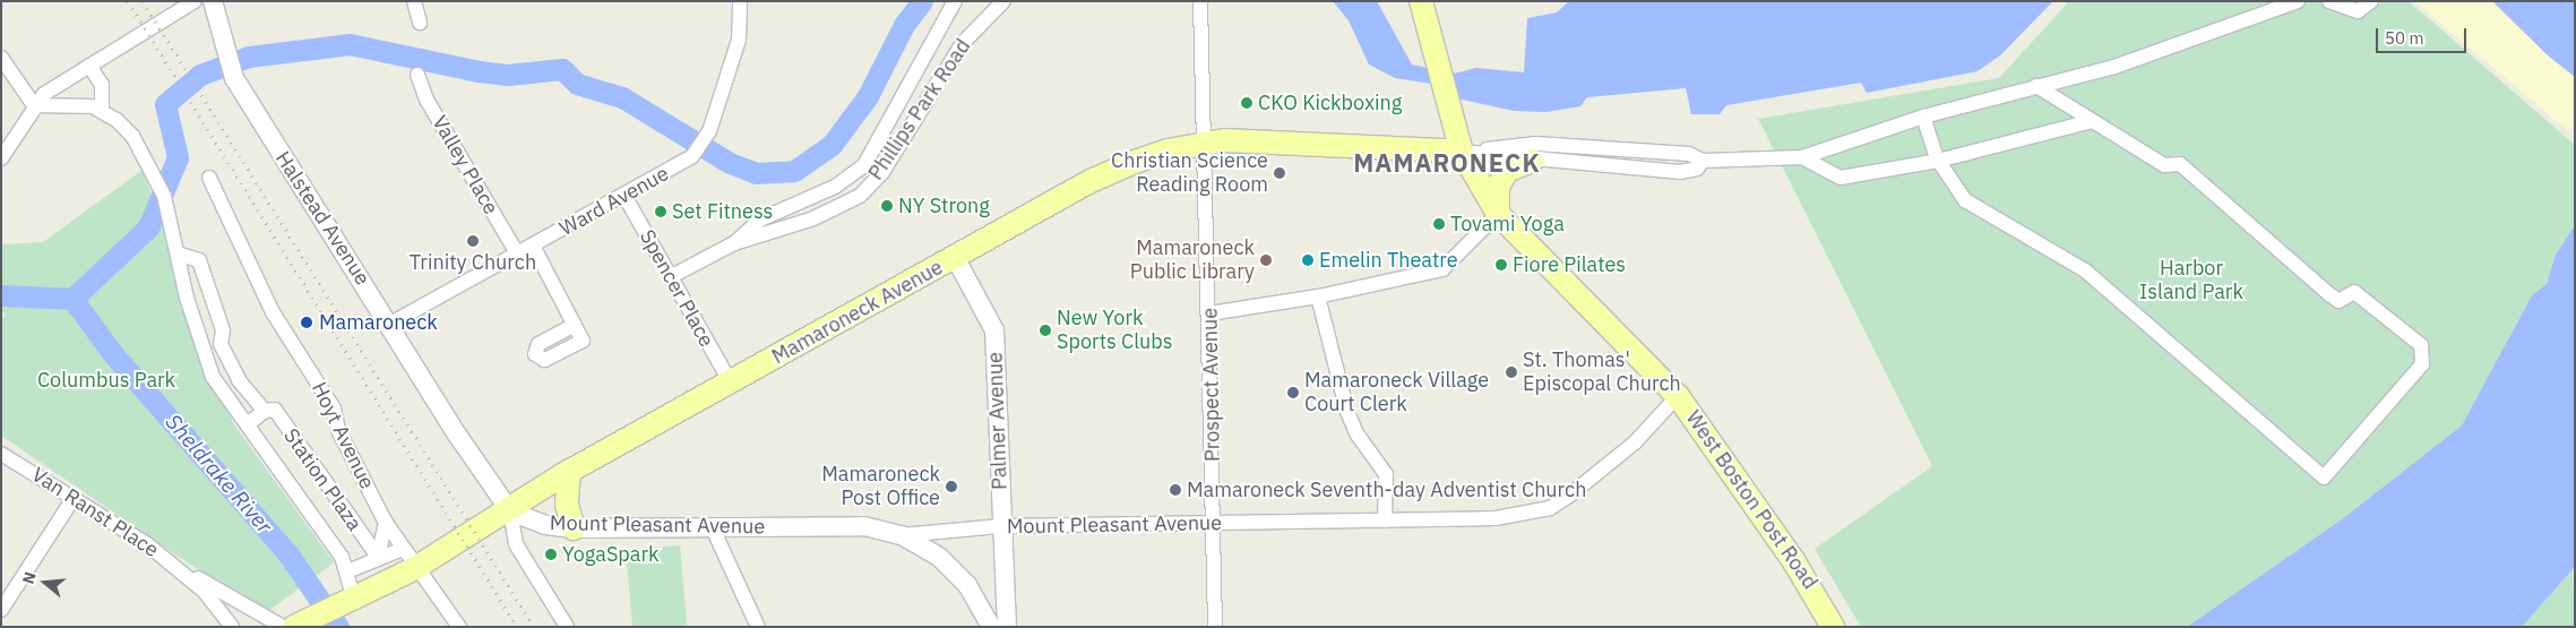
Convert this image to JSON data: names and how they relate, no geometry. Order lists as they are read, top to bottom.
{
  "streets": {
    "main road": ["Mamaroneck Avenue", "West Boston Post Road"],
    "street": [
      "Phillips Park Road",
      "Valley Place",
      "Ward Avenue",
      "Halstead Avenue",
      "Spencer Place",
      "Prospect Avenue",
      "Palmer Avenue",
      "Hoyt Avenue",
      "Station Plaza",
      "Van Ranst Place",
      "Mount Pleasant Avenue"
    ]
  },
  "crossings": [
    ["Phillips Park Road", "Spencer Place"],
    ["Valley Place", "Ward Avenue"],
    ["Ward Avenue", "Halstead Avenue"],
    ["Ward Avenue", "Spencer Place"],
    ["Halstead Avenue", "Mamaroneck Avenue"],
    ["Halstead Avenue", "Mount Pleasant Avenue"],
    ["Spencer Place", "Mamaroneck Avenue"],
    ["Mamaroneck Avenue", "Prospect Avenue"],
    ["Mamaroneck Avenue", "Palmer Avenue"],
    ["Mamaroneck Avenue", "Hoyt Avenue"],
    ["Mamaroneck Avenue", "Station Plaza"],
    ["Mamaroneck Avenue", "West Boston Post Road"],
    ["Mamaroneck Avenue", "Mount Pleasant Avenue"],
    ["Prospect Avenue", "Mount Pleasant Avenue"],
    ["Palmer Avenue", "Mount Pleasant Avenue"],
    ["Hoyt Avenue", "Station Plaza"],
    ["West Boston Post Road", "Mount Pleasant Avenue"]
  ],
  "districts": ["MAMARONECK"],
  "water": ["Sheldrake River"],
  "parks": ["Harbor Island Park", "Columbus Park"],
  "places": [
    "CKO Kickboxing",
    "Christian Science Reading Room",
    "NY Strong",
    "Set Fitness",
    "Tovami Yoga",
    "Trinity Church",
    "Mamaroneck Public Library",
    "Emelin Theatre",
    "Fiore Pilates",
    "Mamaroneck",
    "New York Sports Clubs",
    "St. Thomas' Episcopal Church",
    "Mamaroneck Village Court Clerk",
    "Mamaroneck Post Office",
    "Mamaroneck Seventh-day Adventist Church",
    "YogaSpark"
  ],
  "scale_bar": "50 m",
  "north": "left"
}
